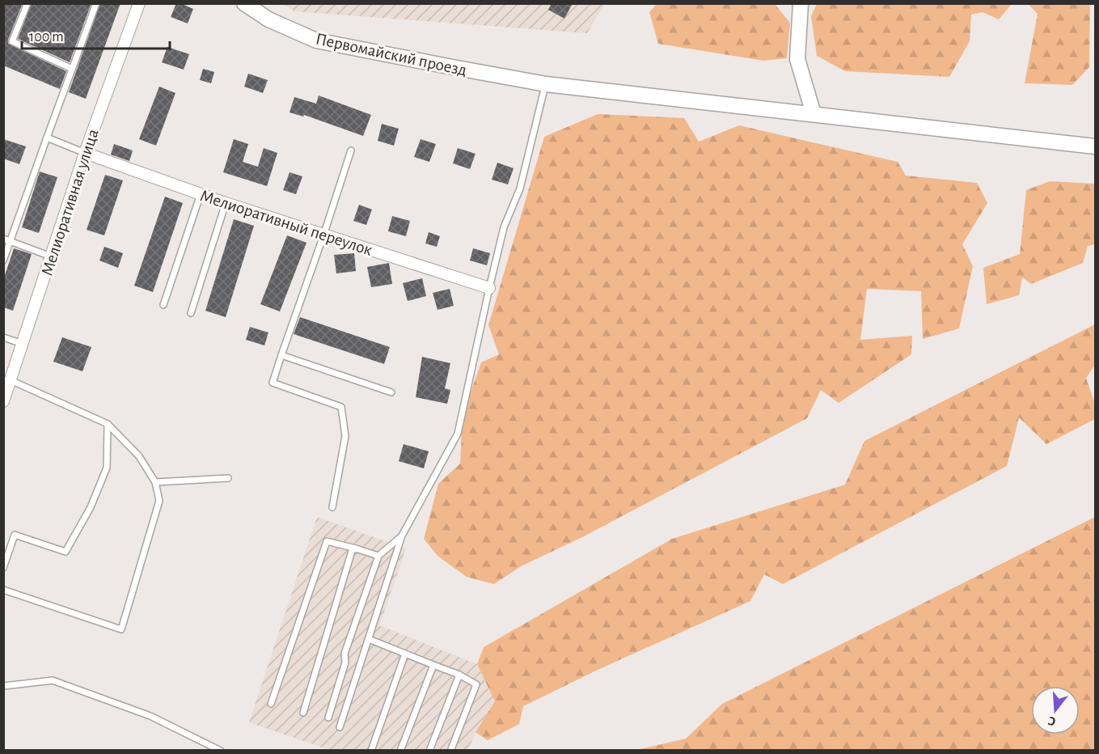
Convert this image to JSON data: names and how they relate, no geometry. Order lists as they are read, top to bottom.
{
  "streets": {
    "main road": ["Первомайский проезд"],
    "street": ["Мелиоративная улица", "Мелиоративный переулок"]
  },
  "crossings": [
    ["Мелиоративная улица", "Мелиоративный переулок"]
  ],
  "scale_bar": "100 m",
  "north": "bottom"
}
